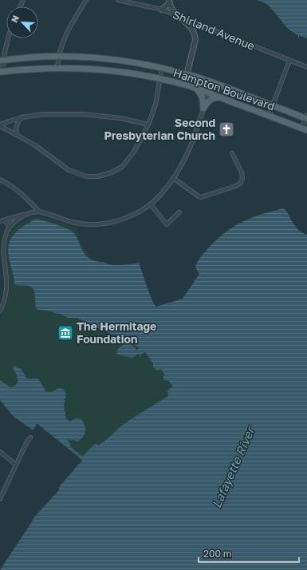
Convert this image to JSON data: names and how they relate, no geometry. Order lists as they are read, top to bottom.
{
  "streets": {
    "main road": ["Hampton Boulevard"],
    "street": ["Shirland Avenue"]
  },
  "water": ["Lafayette River"],
  "places": {
    "church": ["Second Presbyterian Church"],
    "museum": ["The Hermitage Foundation"]
  },
  "scale_bar": "200 m",
  "north": "top left"
}
